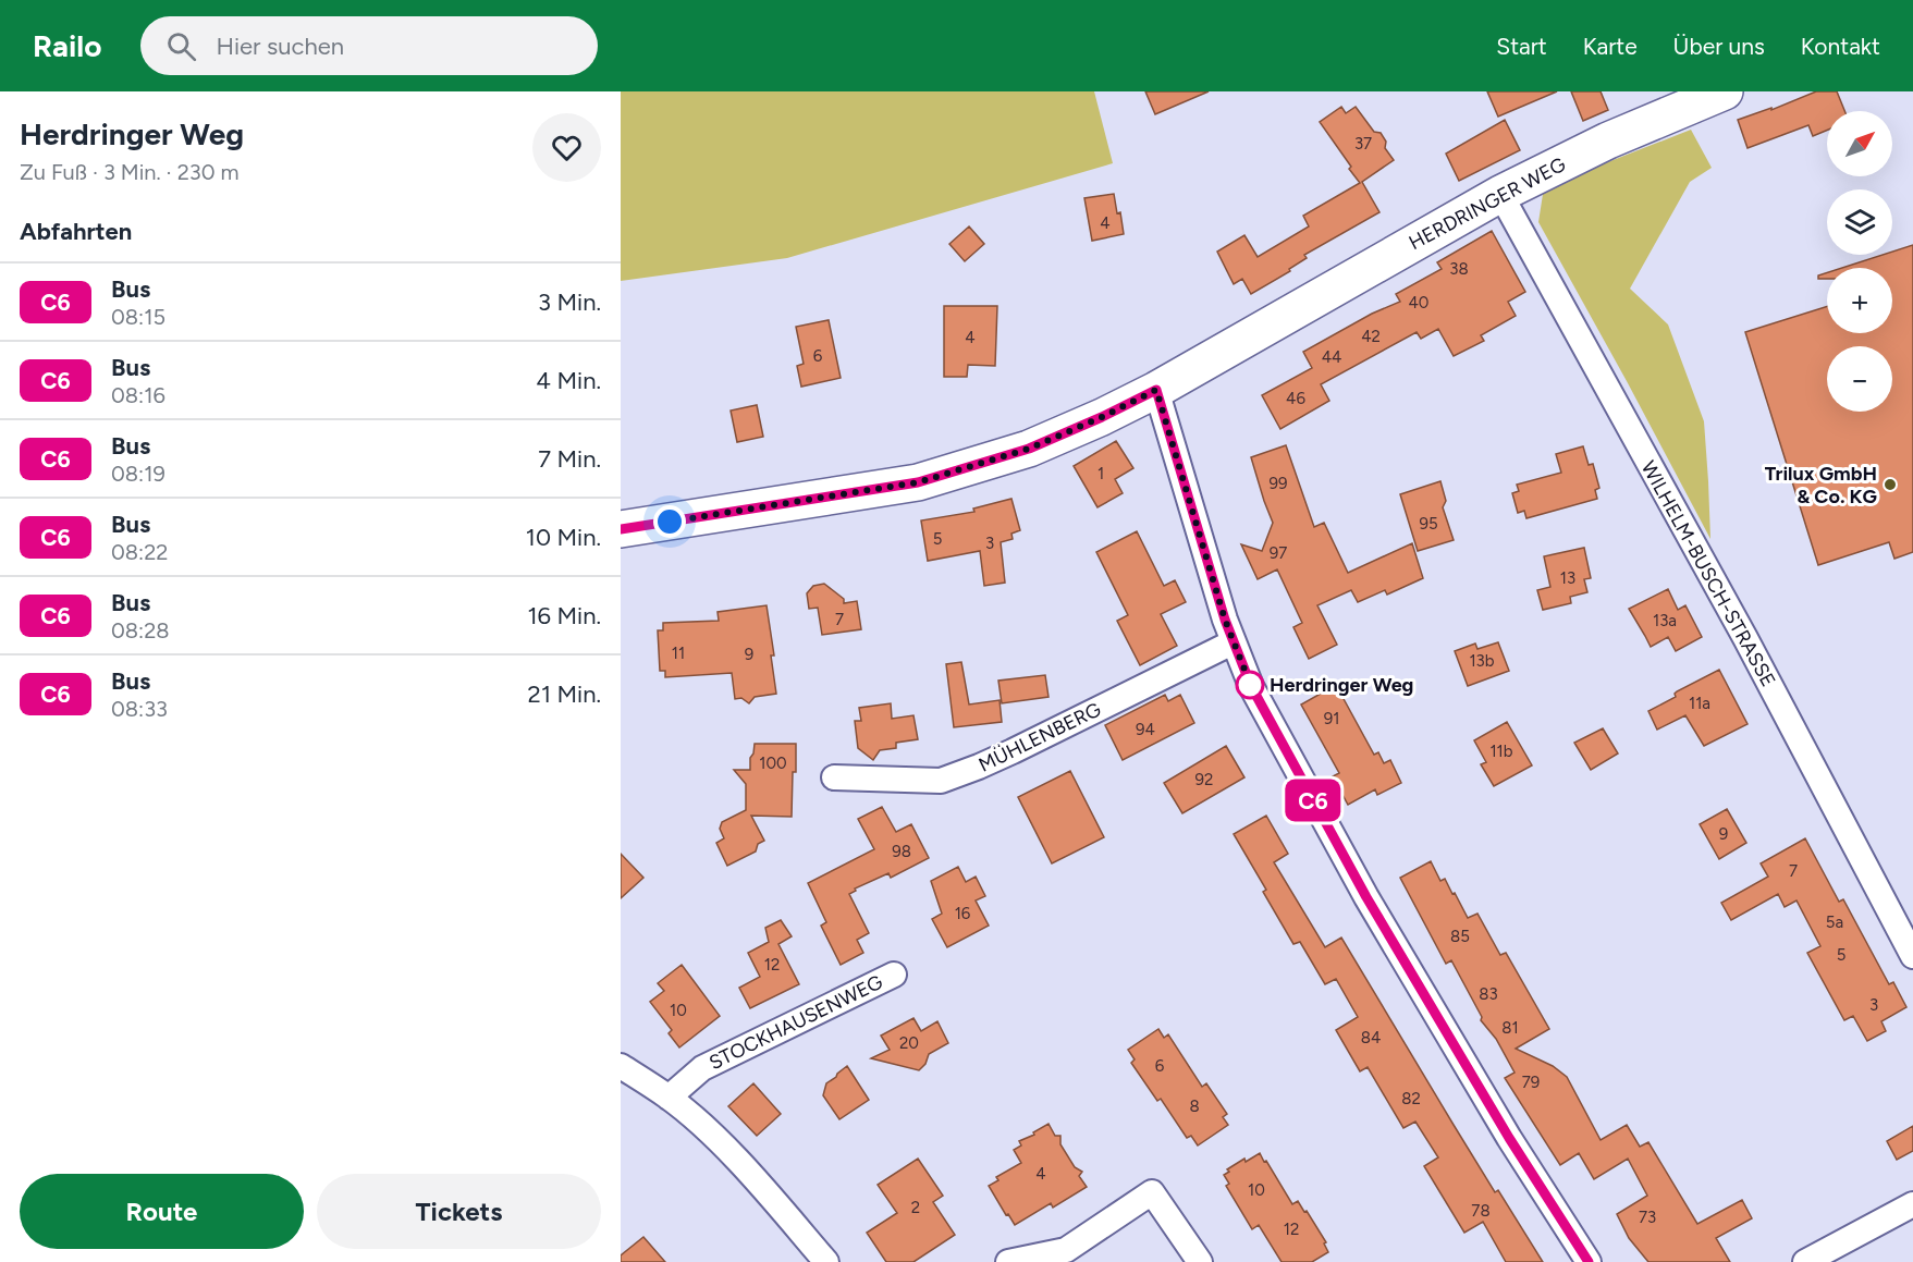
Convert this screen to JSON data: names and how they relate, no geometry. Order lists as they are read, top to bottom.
{
  "streets": {
    "main road": ["HERDRINGER WEG"],
    "street": ["WILHELM-BUSCH-STRASSE", "MÜHLENBERG", "STOCKHAUSENWEG"]
  },
  "crossings": [
    ["HERDRINGER WEG", "WILHELM-BUSCH-STRASSE"]
  ],
  "places": ["Trilux GmbH & Co. KG", "Herdringer Weg"],
  "lines": ["bus line C6"],
  "house_numbers": [
    "37",
    "4",
    "38",
    "40",
    "42",
    "4",
    "6",
    "44",
    "46",
    "1",
    "99",
    "95",
    "5",
    "3",
    "97",
    "13",
    "7",
    "13a",
    "11",
    "9",
    "13b",
    "11a",
    "91",
    "94",
    "11b",
    "100",
    "92",
    "9",
    "98",
    "7",
    "16",
    "5a",
    "85",
    "5",
    "12",
    "83",
    "3",
    "10",
    "81",
    "84",
    "20",
    "6",
    "79",
    "82",
    "8",
    "4",
    "10",
    "2",
    "78",
    "73",
    "12"
  ],
  "north": "top right",
  "page": {
    "header": "Railo",
    "search": "Hier suchen",
    "nav": [
      "Start",
      "Karte",
      "Über uns",
      "Kontakt"
    ],
    "heading": [
      ["Herdringer Weg", "Zu Fuß · 3 Min. · 230 m"],
      "Abfahrten"
    ],
    "on_map": "C6",
    "map_buttons": ["+", "−"],
    "list": [
      {
        "mark": "C6",
        "name": "Bus",
        "note": "08:15",
        "value": "3 Min."
      },
      {
        "mark": "C6",
        "name": "Bus",
        "note": "08:16",
        "value": "4 Min."
      },
      {
        "mark": "C6",
        "name": "Bus",
        "note": "08:19",
        "value": "7 Min."
      },
      {
        "mark": "C6",
        "name": "Bus",
        "note": "08:22",
        "value": "10 Min."
      },
      {
        "mark": "C6",
        "name": "Bus",
        "note": "08:28",
        "value": "16 Min."
      },
      {
        "mark": "C6",
        "name": "Bus",
        "note": "08:33",
        "value": "21 Min."
      }
    ],
    "buttons": ["Route", "Tickets"]
  }
}
